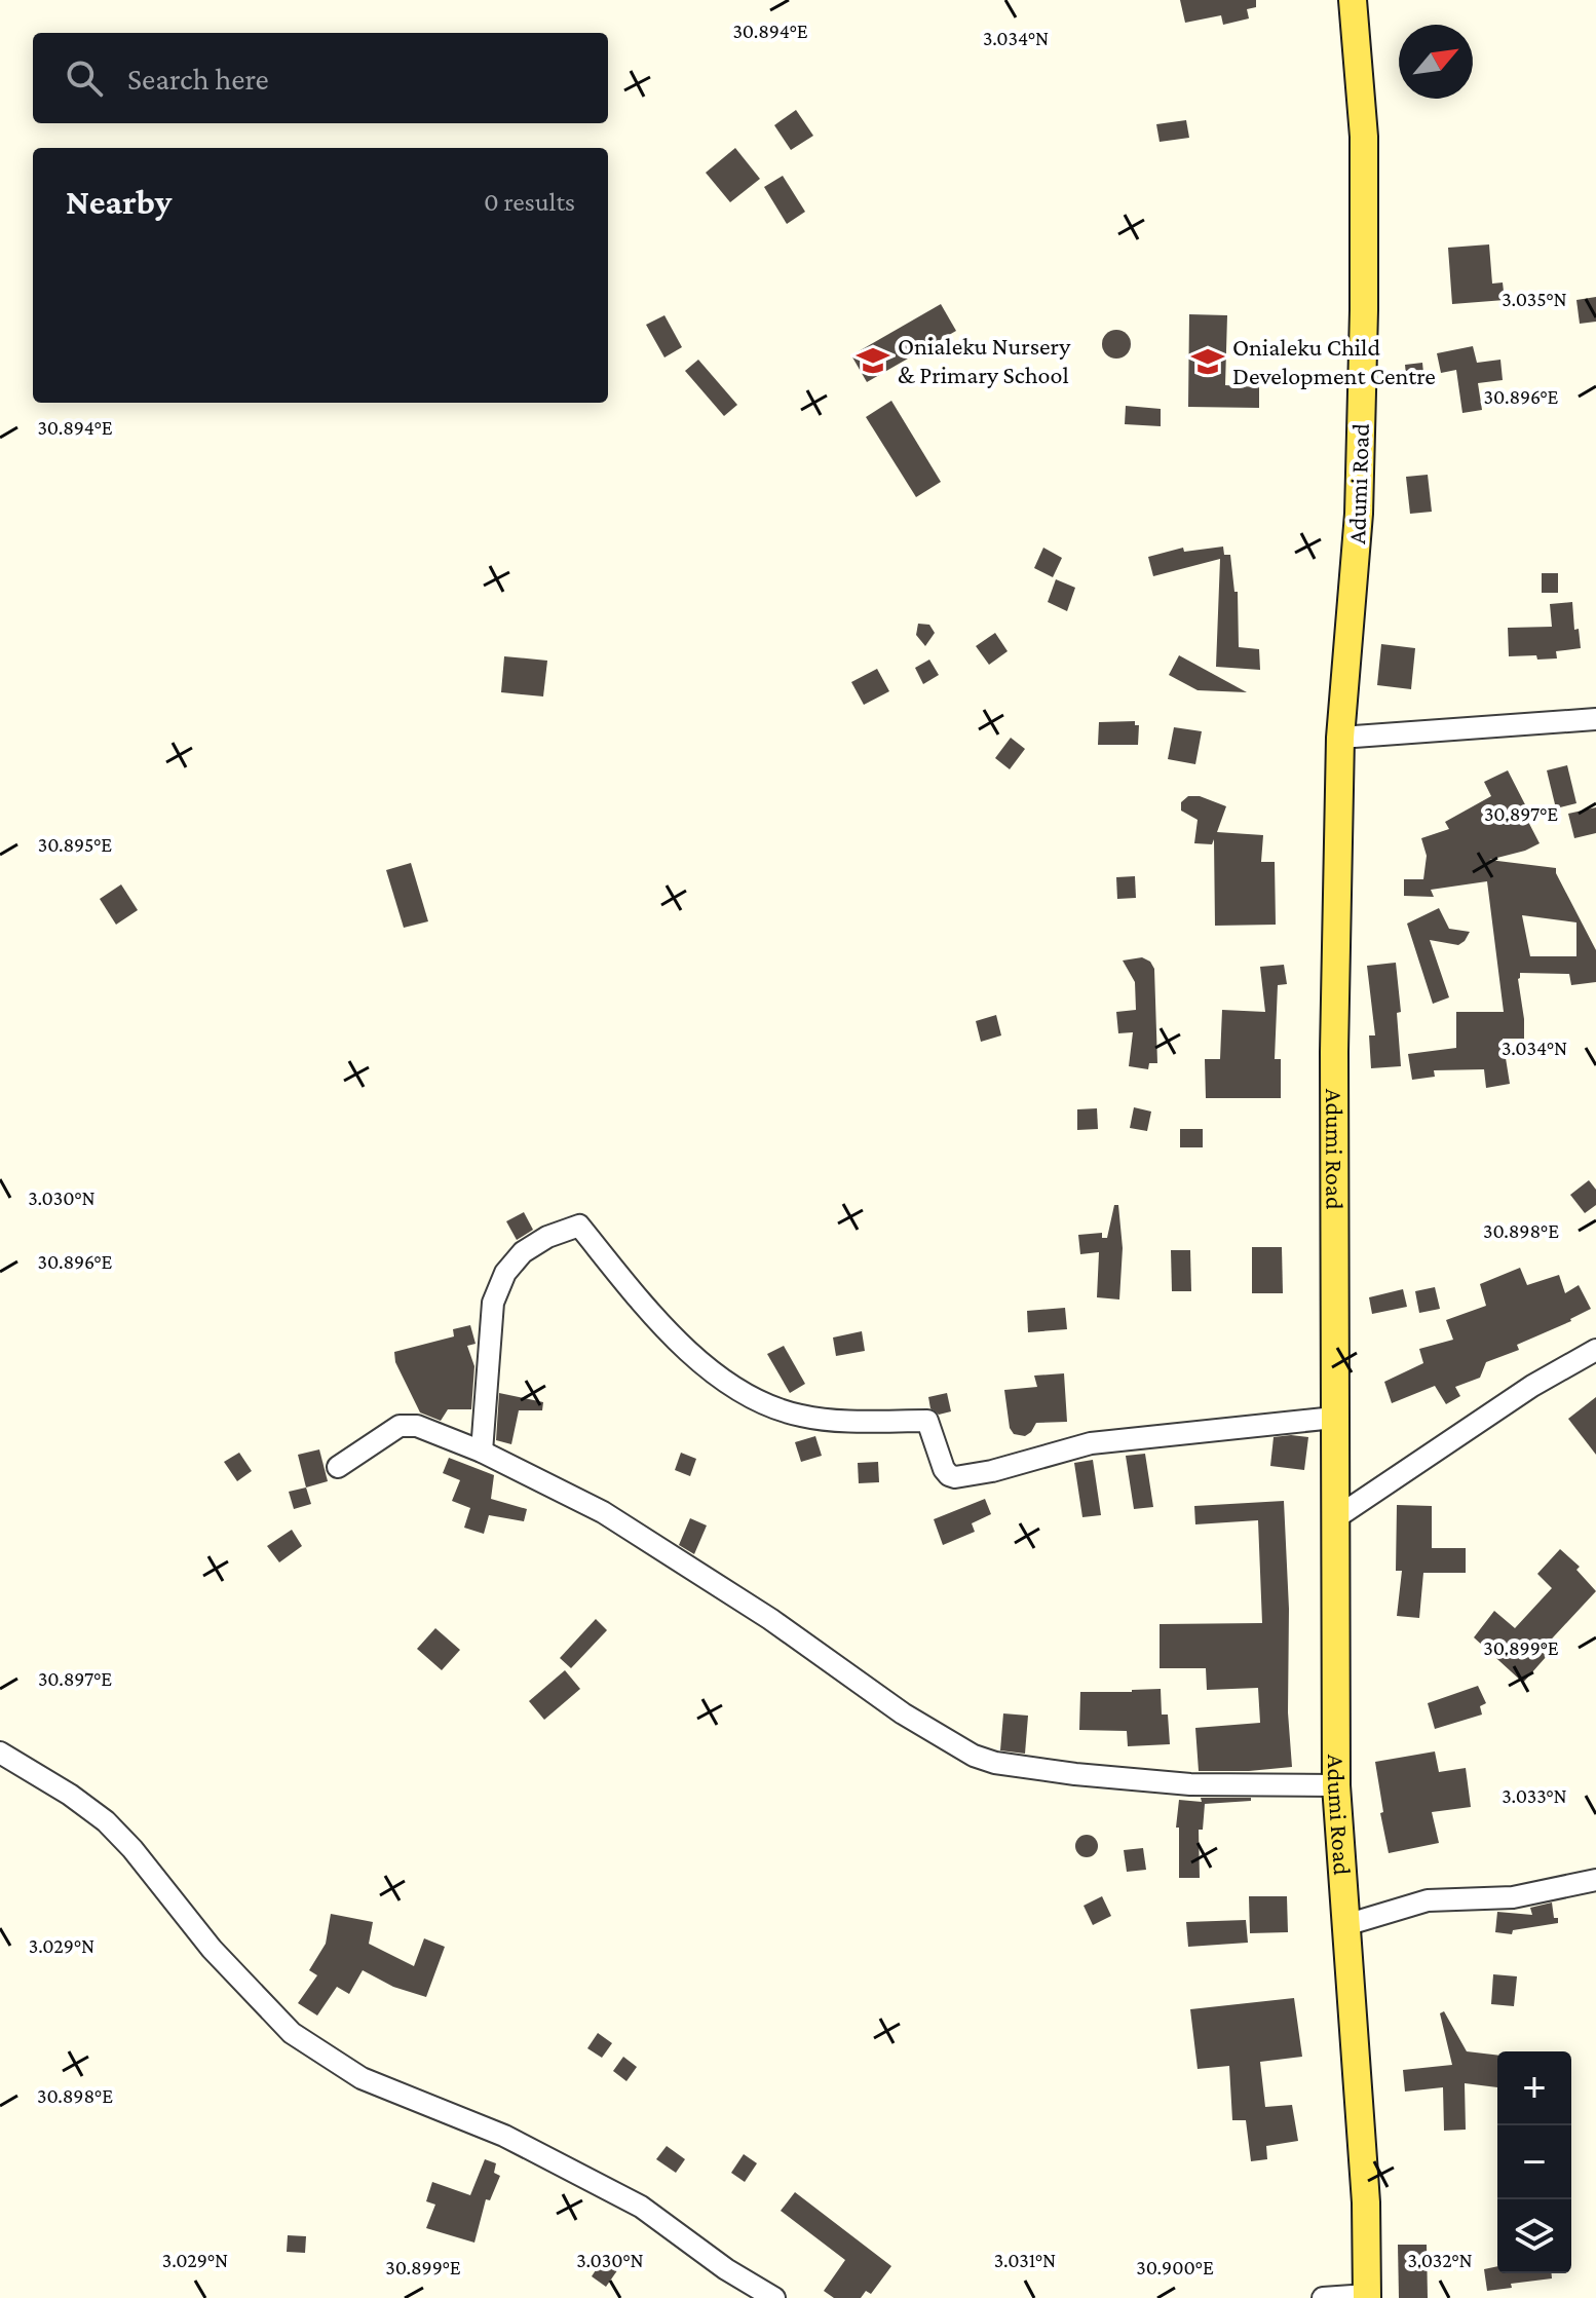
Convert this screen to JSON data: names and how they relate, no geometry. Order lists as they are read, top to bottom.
{
  "streets": {
    "main road": ["Adumi Road"]
  },
  "places": {
    "school or university": ["Onialeku Nursery & Primary School", "Onialeku Child Development Centre"]
  },
  "north": "top right",
  "page": {
    "search": "Search here",
    "heading": ["Nearby", "0 results"],
    "map_buttons": ["+", "−"]
  },
  "coordinates": [
    "30.894°E",
    "3.034°N",
    "3.035°N",
    "30.896°E",
    "30.897°E",
    "30.895°E",
    "3.030°N",
    "30.898°E",
    "30.899°E",
    "3.033°N",
    "3.029°N",
    "3.031°N",
    "3.032°N",
    "30.900°E"
  ]
}
